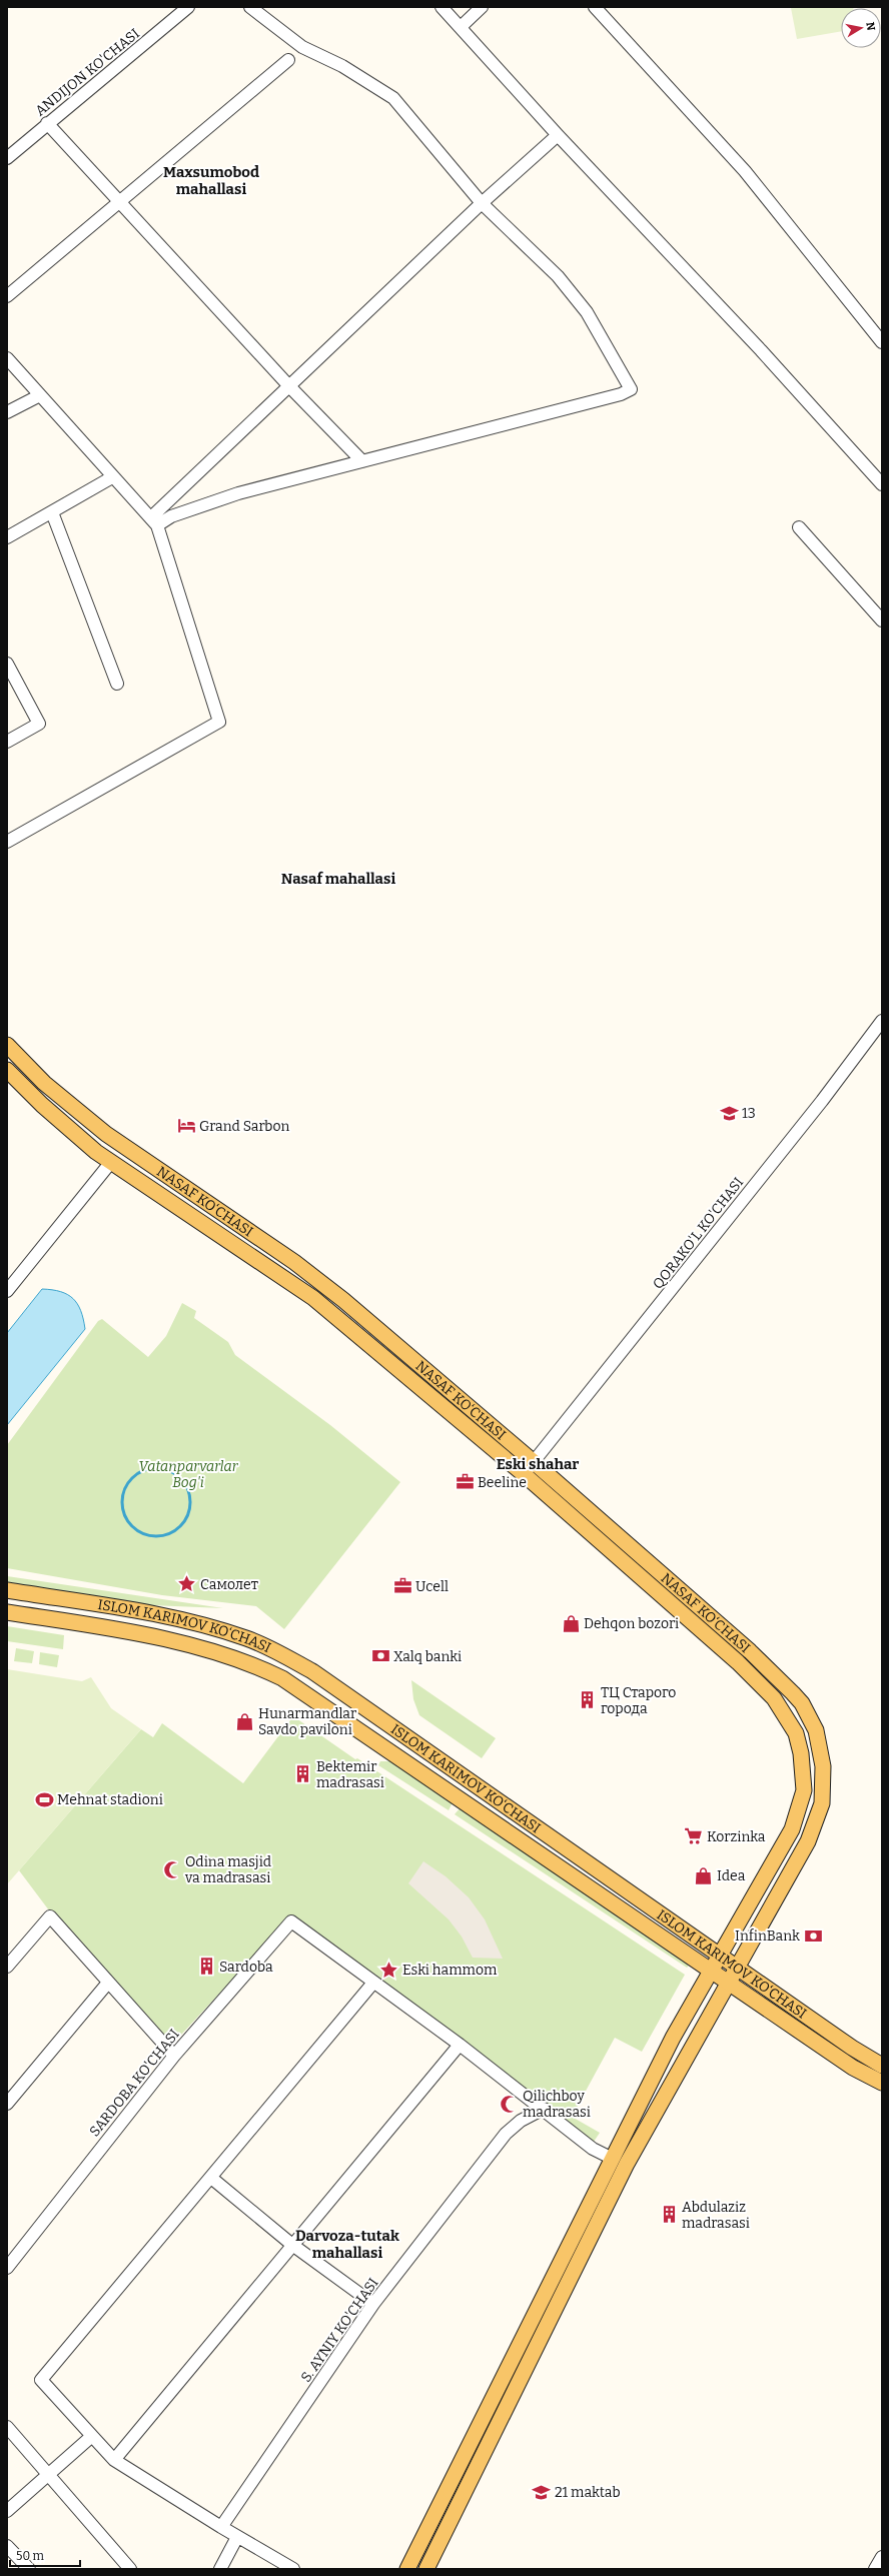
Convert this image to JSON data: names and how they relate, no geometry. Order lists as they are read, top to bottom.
{
  "streets": {
    "main road": ["NASAF KO‘CHASI", "ISLOM KARIMOV KO‘CHASI"],
    "street": [
      "ANDIJON KO'CHASI",
      "QORAKO'L KO'CHASI",
      "SARDOBA KO'CHASI",
      "S. AYNIY KO'CHASI"
    ]
  },
  "crossings": [
    ["NASAF KO‘CHASI", "QORAKO'L KO'CHASI"],
    ["NASAF KO‘CHASI", "ISLOM KARIMOV KO‘CHASI"]
  ],
  "districts": [
    "Maxsumobod mahallasi",
    "Nasaf mahallasi",
    "Eski shahar",
    "Darvoza-tutak mahallasi"
  ],
  "parks": ["Vatanparvarlar Bog'i"],
  "places": {
    "school or university": ["13", "21 maktab"],
    "hotel": ["Grand Sarbon"],
    "office": ["Beeline", "Ucell"],
    "place": ["Самолет", "Eski hammom"],
    "shop": ["Dehqon bozori", "Hunarmandlar Savdo paviloni", "Idea"],
    "bank": ["Xalq banki", "InfinBank"],
    "building": [
      "ТЦ Старого города",
      "Bektemir madrasasi",
      "Sardoba",
      "Abdulaziz madrasasi"
    ],
    "sports": ["Mehnat stadioni"],
    "supermarket": ["Korzinka"],
    "mosque": ["Odina masjid va madrasasi", "Qilichboy madrasasi"]
  },
  "scale_bar": "50 m",
  "north": "right"
}
